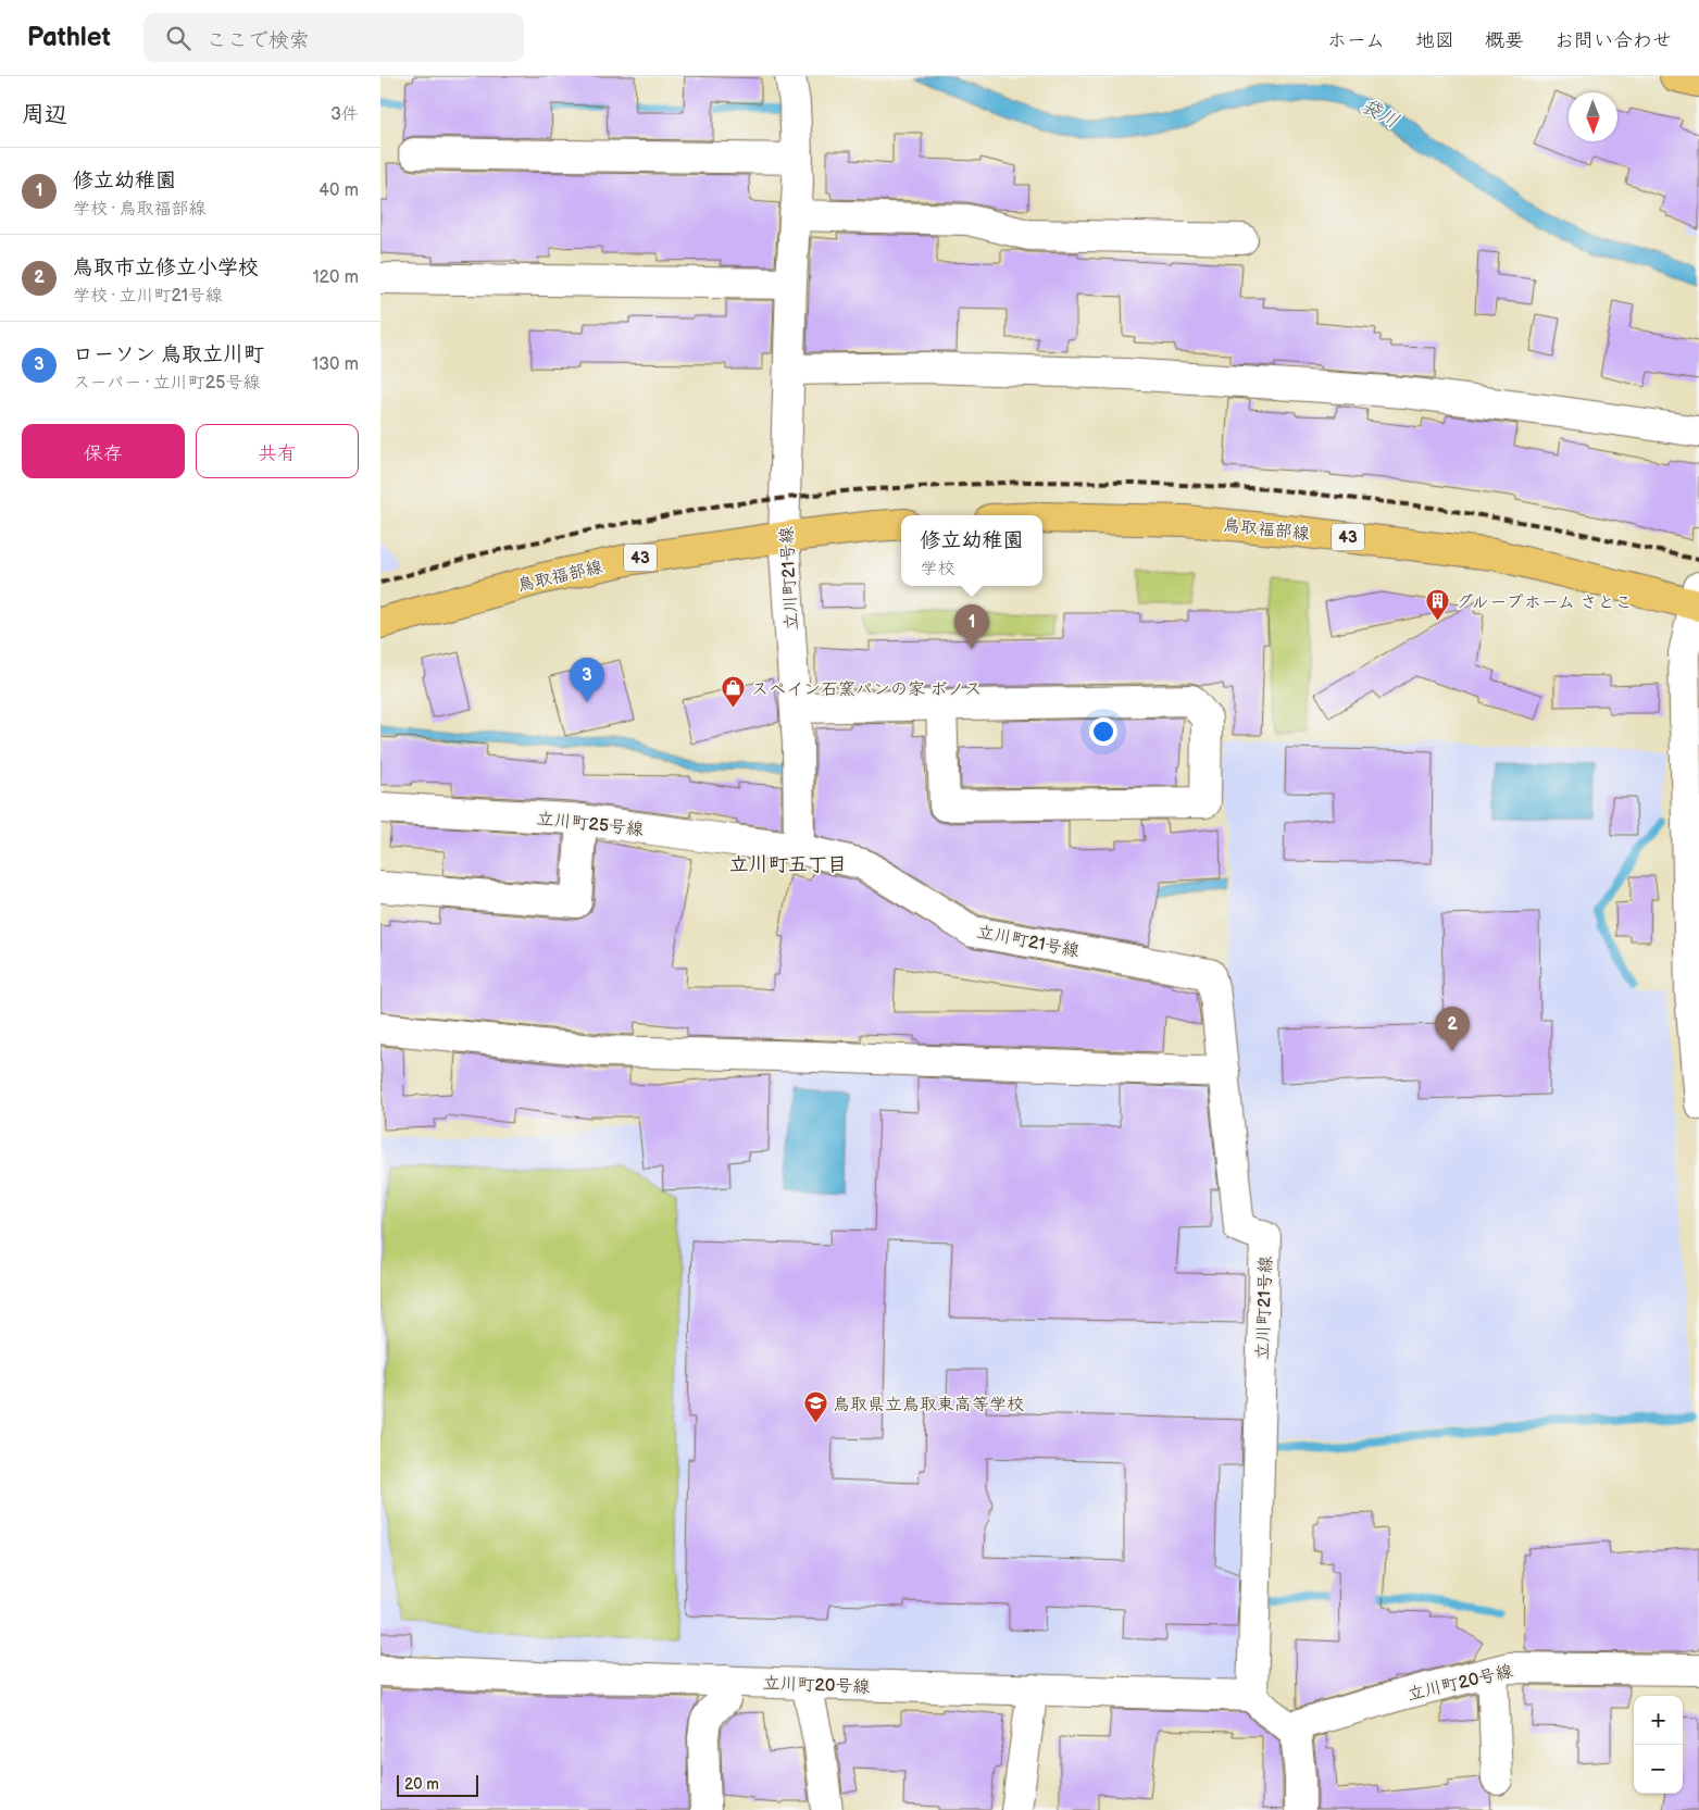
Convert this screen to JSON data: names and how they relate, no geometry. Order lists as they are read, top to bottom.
{
  "streets": {
    "main road": ["鳥取福部線", "43"],
    "street": ["立川町21号線", "立川町25号線", "立川町20号線"]
  },
  "crossings": [
    ["鳥取福部線", "立川町21号線"],
    ["立川町21号線", "立川町25号線"],
    ["立川町21号線", "立川町20号線"]
  ],
  "districts": ["立川町五丁目"],
  "water": ["袋川"],
  "places": {
    "building": ["グループホーム さとこ"],
    "shop": ["スペイン石窯パンの家 ボノス"],
    "school or university": ["鳥取県立鳥取東高等学校"]
  },
  "scale_bar": "20 m",
  "north": "bottom",
  "page": {
    "header": "Pathlet",
    "search": "ここで検索",
    "nav": [
      "ホーム",
      "地図",
      "概要",
      "お問い合わせ"
    ],
    "heading": ["周辺", "3件"],
    "list": [
      {
        "mark": "1",
        "name": "修立幼稚園",
        "note": "学校 · 鳥取福部線",
        "value": "40 m"
      },
      {
        "mark": "2",
        "name": "鳥取市立修立小学校",
        "note": "学校 · 立川町21号線",
        "value": "120 m"
      },
      {
        "mark": "3",
        "name": "ローソン 鳥取立川町",
        "note": "スーパー · 立川町25号線",
        "value": "130 m"
      }
    ],
    "buttons": ["保存", "共有"],
    "popup": ["修立幼稚園", "学校"],
    "pins": ["1", "3", "2"],
    "map_buttons": ["+", "−"],
    "scale": "20 m"
  }
}
